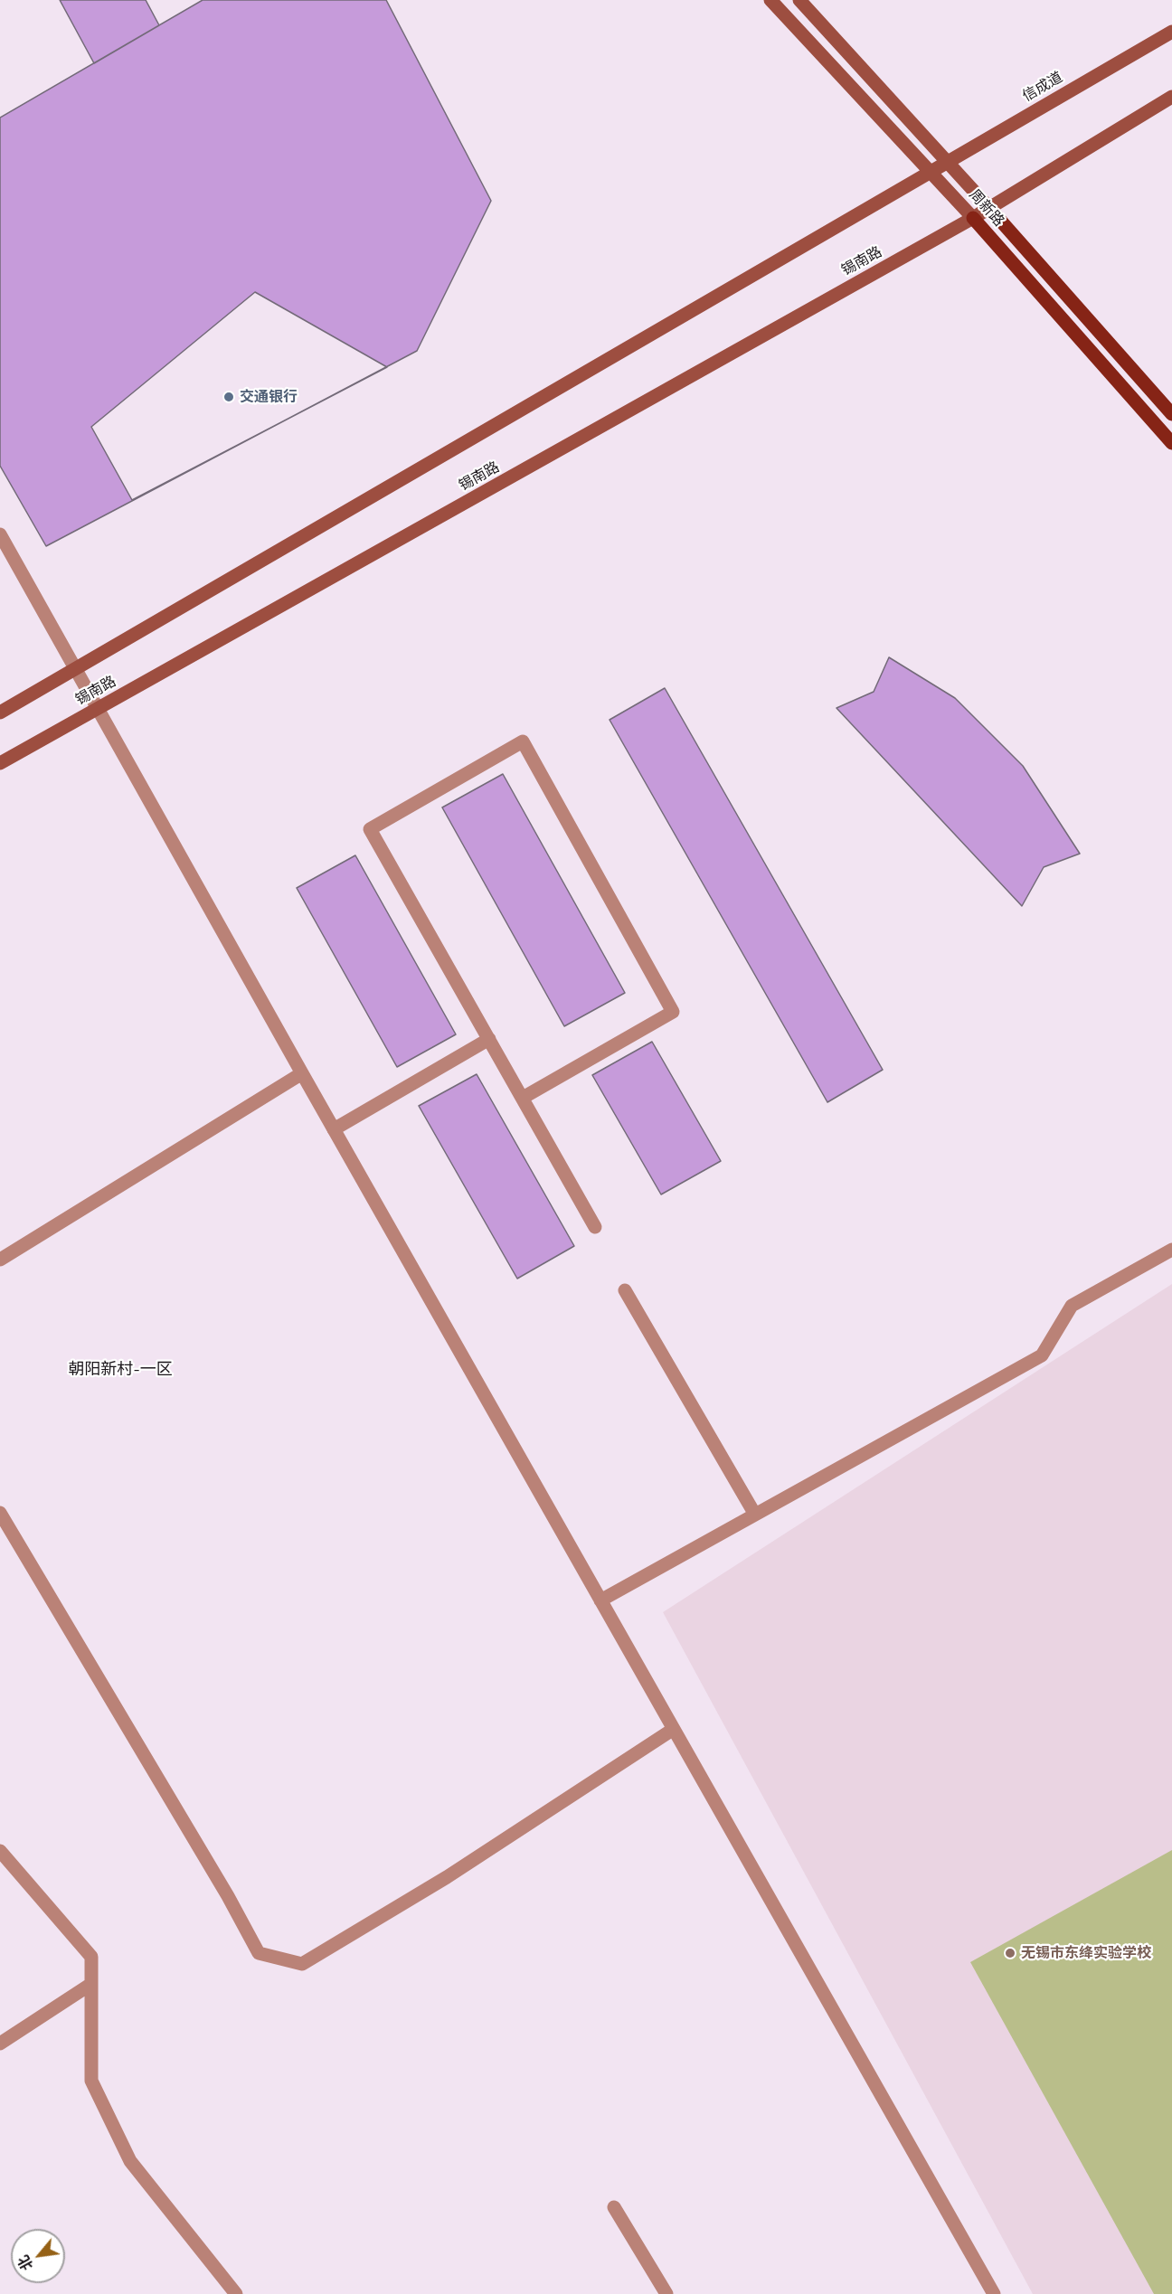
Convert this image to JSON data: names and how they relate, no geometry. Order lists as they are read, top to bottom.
{
  "streets": {
    "main road": ["周新路"],
    "street": ["信成道", "锡南路"]
  },
  "crossings": [
    ["信成道", "周新路"],
    ["信成道", "锡南路"],
    ["周新路", "锡南路"]
  ],
  "districts": ["朝阳新村-一区"],
  "places": ["交通银行", "无锡市东绛实验学校"],
  "north": "bottom left"
}
